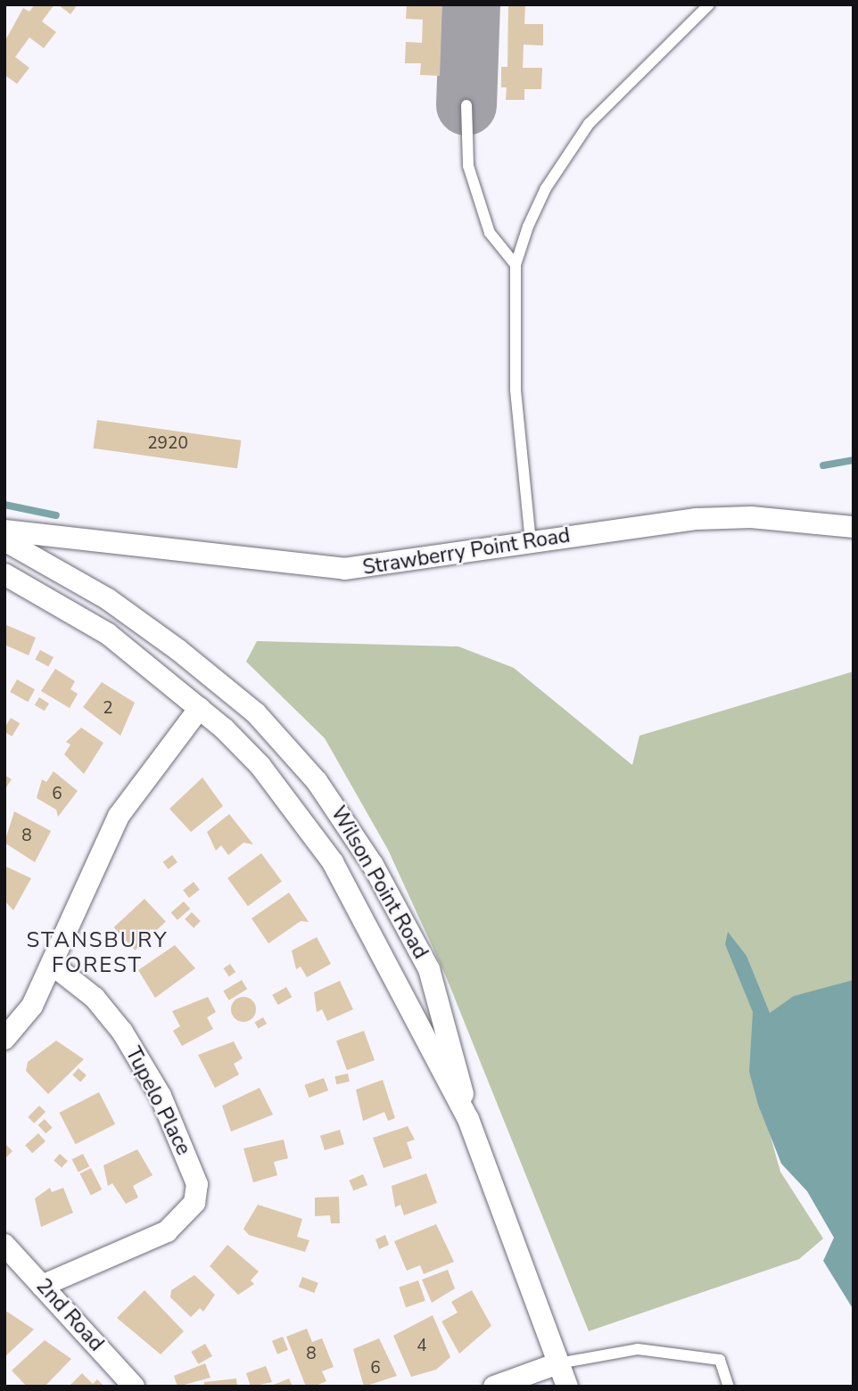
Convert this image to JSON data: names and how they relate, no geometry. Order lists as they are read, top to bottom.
{
  "streets": {
    "street": [
      "Strawberry Point Road",
      "Wilson Point Road",
      "Tupelo Place",
      "2nd Road"
    ]
  },
  "crossings": [
    ["Tupelo Place", "2nd Road"]
  ],
  "districts": ["STANSBURY FOREST"],
  "house_numbers": [
    "2920",
    "2",
    "6",
    "8",
    "4",
    "8",
    "6"
  ]
}
